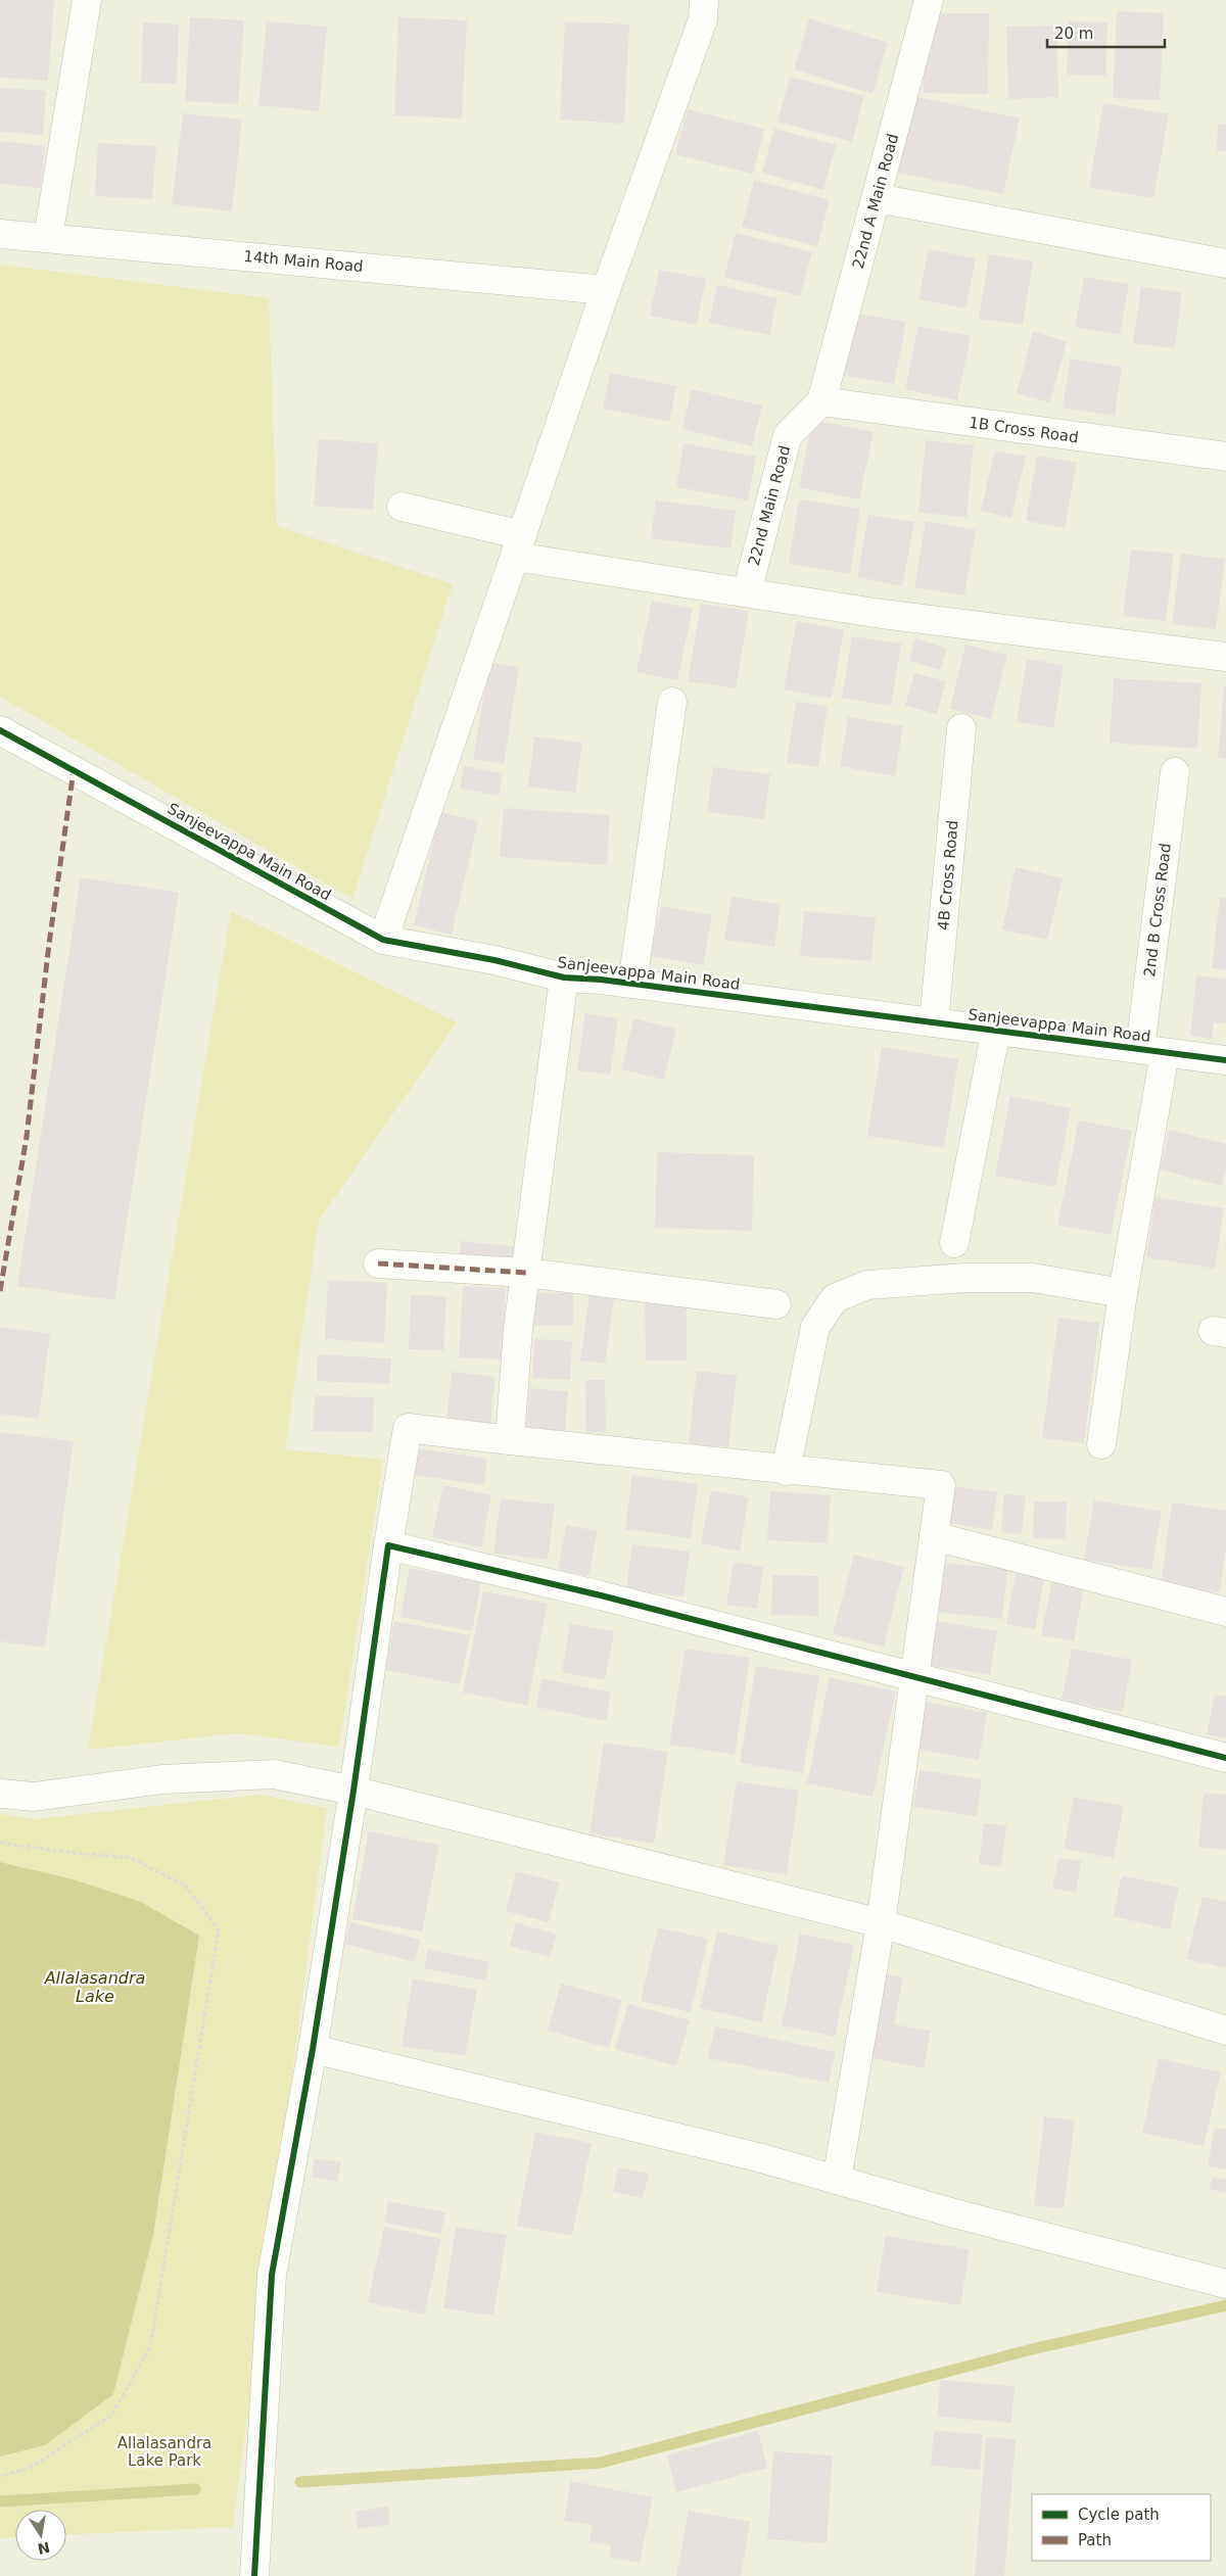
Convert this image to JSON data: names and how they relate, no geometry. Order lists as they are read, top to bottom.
{
  "streets": {
    "street": [
      "22nd A Main Road",
      "14th Main Road",
      "1B Cross Road",
      "22nd Main Road",
      "Sanjeevappa Main Road",
      "4B Cross Road",
      "2nd B Cross Road"
    ]
  },
  "crossings": [
    ["22nd A Main Road", "1B Cross Road"],
    ["22nd A Main Road", "22nd Main Road"],
    ["1B Cross Road", "22nd Main Road"],
    ["Sanjeevappa Main Road", "4B Cross Road"],
    ["Sanjeevappa Main Road", "2nd B Cross Road"]
  ],
  "water": ["Allalasandra Lake"],
  "parks": ["Allalasandra Lake Park"],
  "legend": ["Cycle path", "Path"],
  "scale_bar": "20 m",
  "north": "bottom"
}
